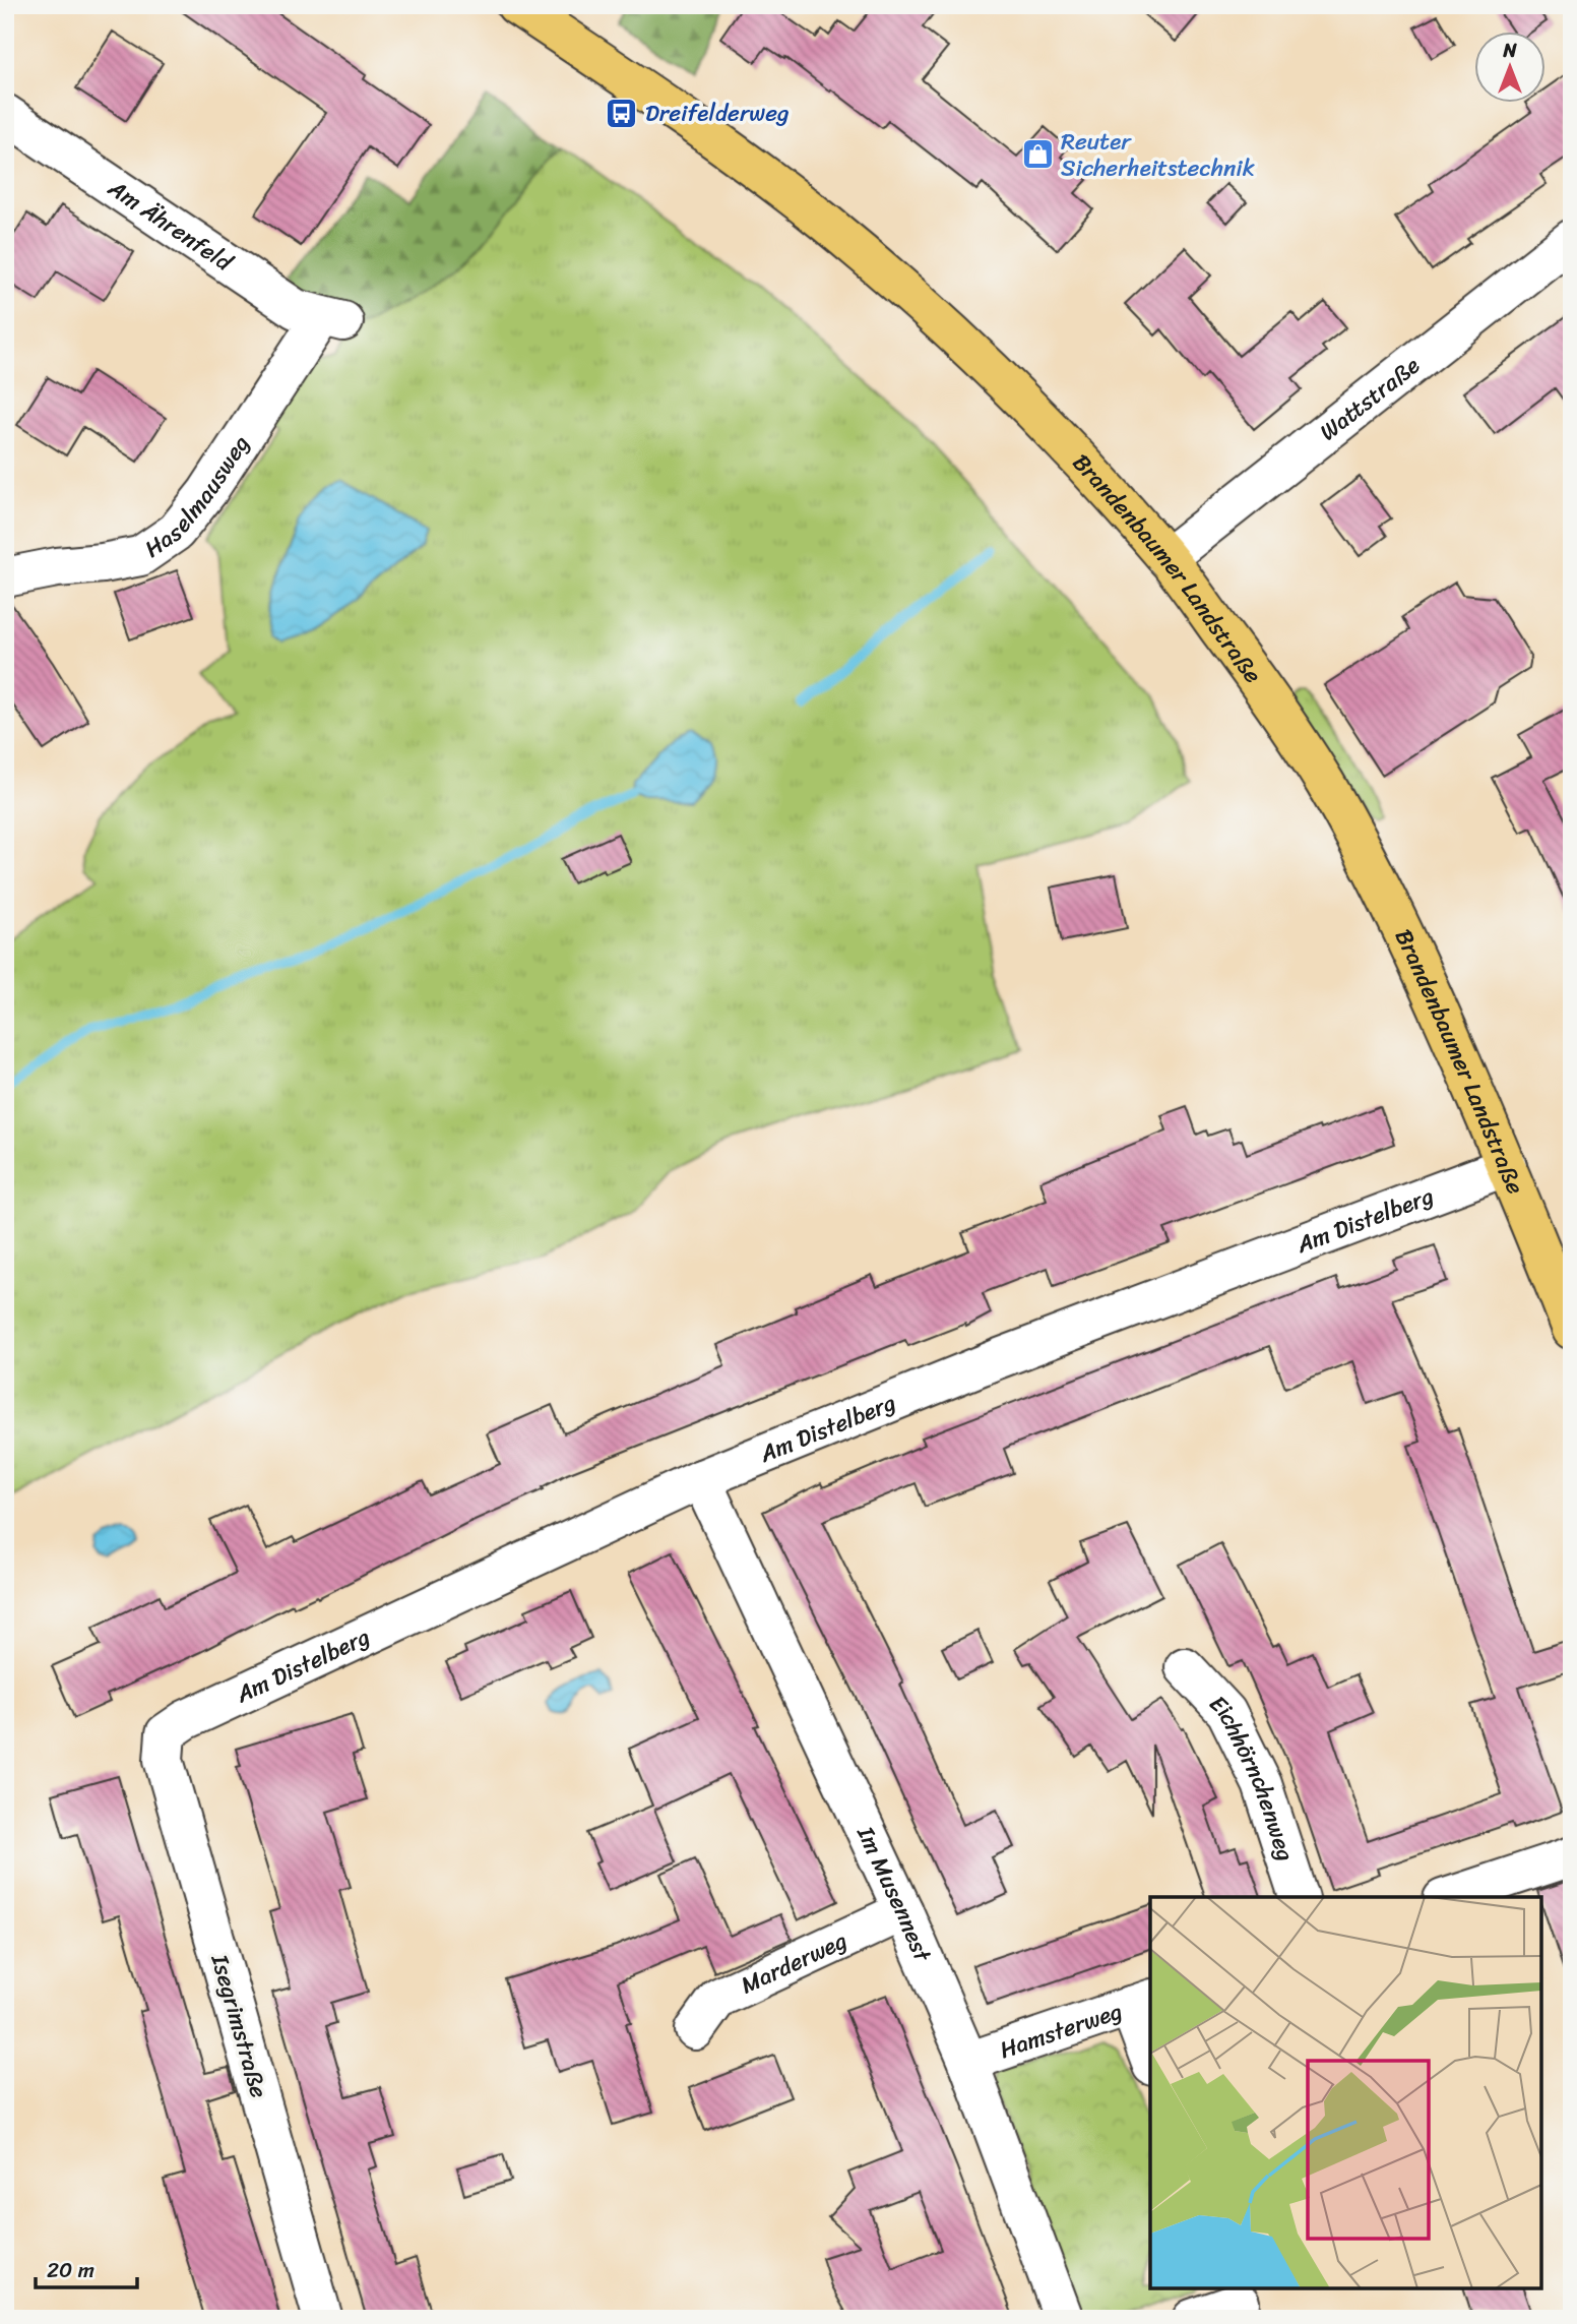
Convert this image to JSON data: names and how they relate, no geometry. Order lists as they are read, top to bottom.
{
  "streets": {
    "main road": ["Brandenbaumer Landstraße"],
    "street": [
      "Am Ährenfeld",
      "Wattstraße",
      "Haselmausweg",
      "Am Distelberg",
      "Eichhörnchenweg",
      "Im Musennest",
      "Marderweg",
      "Isegrimstraße",
      "Hamsterweg"
    ]
  },
  "crossings": [
    ["Am Ährenfeld", "Haselmausweg"],
    ["Wattstraße", "Brandenbaumer Landstraße"],
    ["Brandenbaumer Landstraße", "Am Distelberg"],
    ["Am Distelberg", "Im Musennest"],
    ["Am Distelberg", "Isegrimstraße"],
    ["Im Musennest", "Marderweg"],
    ["Im Musennest", "Hamsterweg"]
  ],
  "places": {
    "bus stop": ["Dreifelderweg"],
    "shop": ["Reuter Sicherheitstechnik"]
  },
  "scale_bar": "20 m",
  "north": "top"
}
